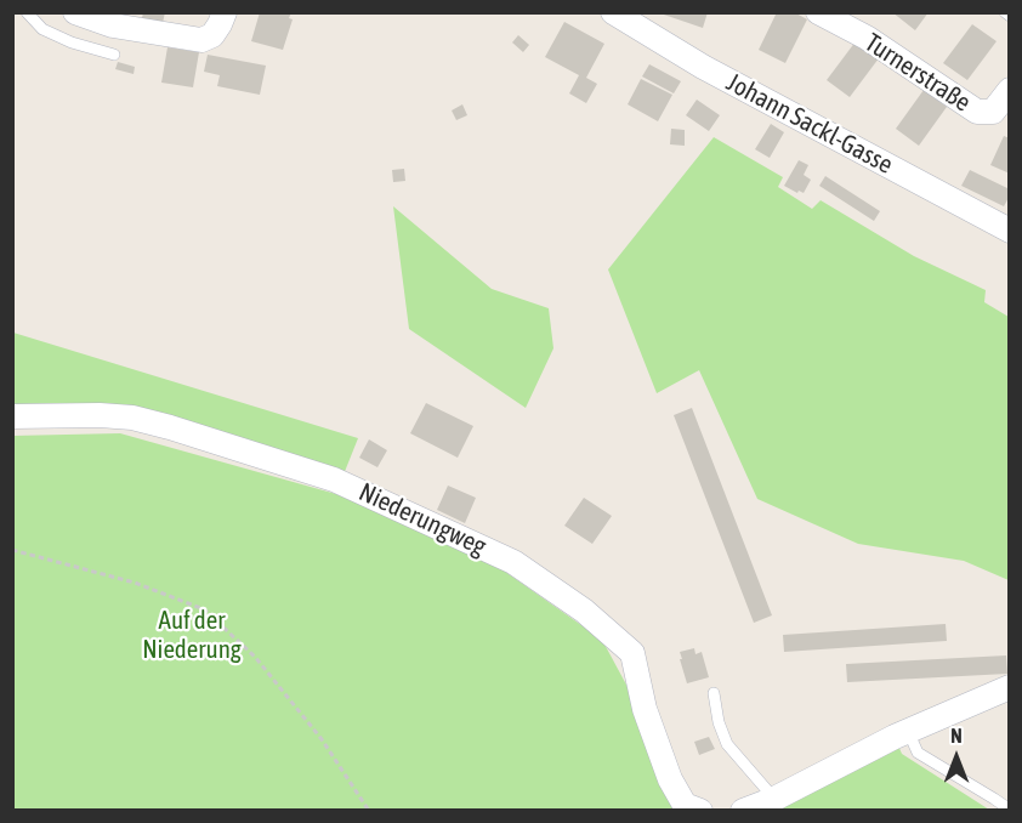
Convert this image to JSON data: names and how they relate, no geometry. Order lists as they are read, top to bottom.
{
  "streets": {
    "street": ["Turnerstraße", "Johann Sackl-Gasse", "Niederungweg"]
  },
  "parks": ["Auf der Niederung"],
  "north": "top"
}
